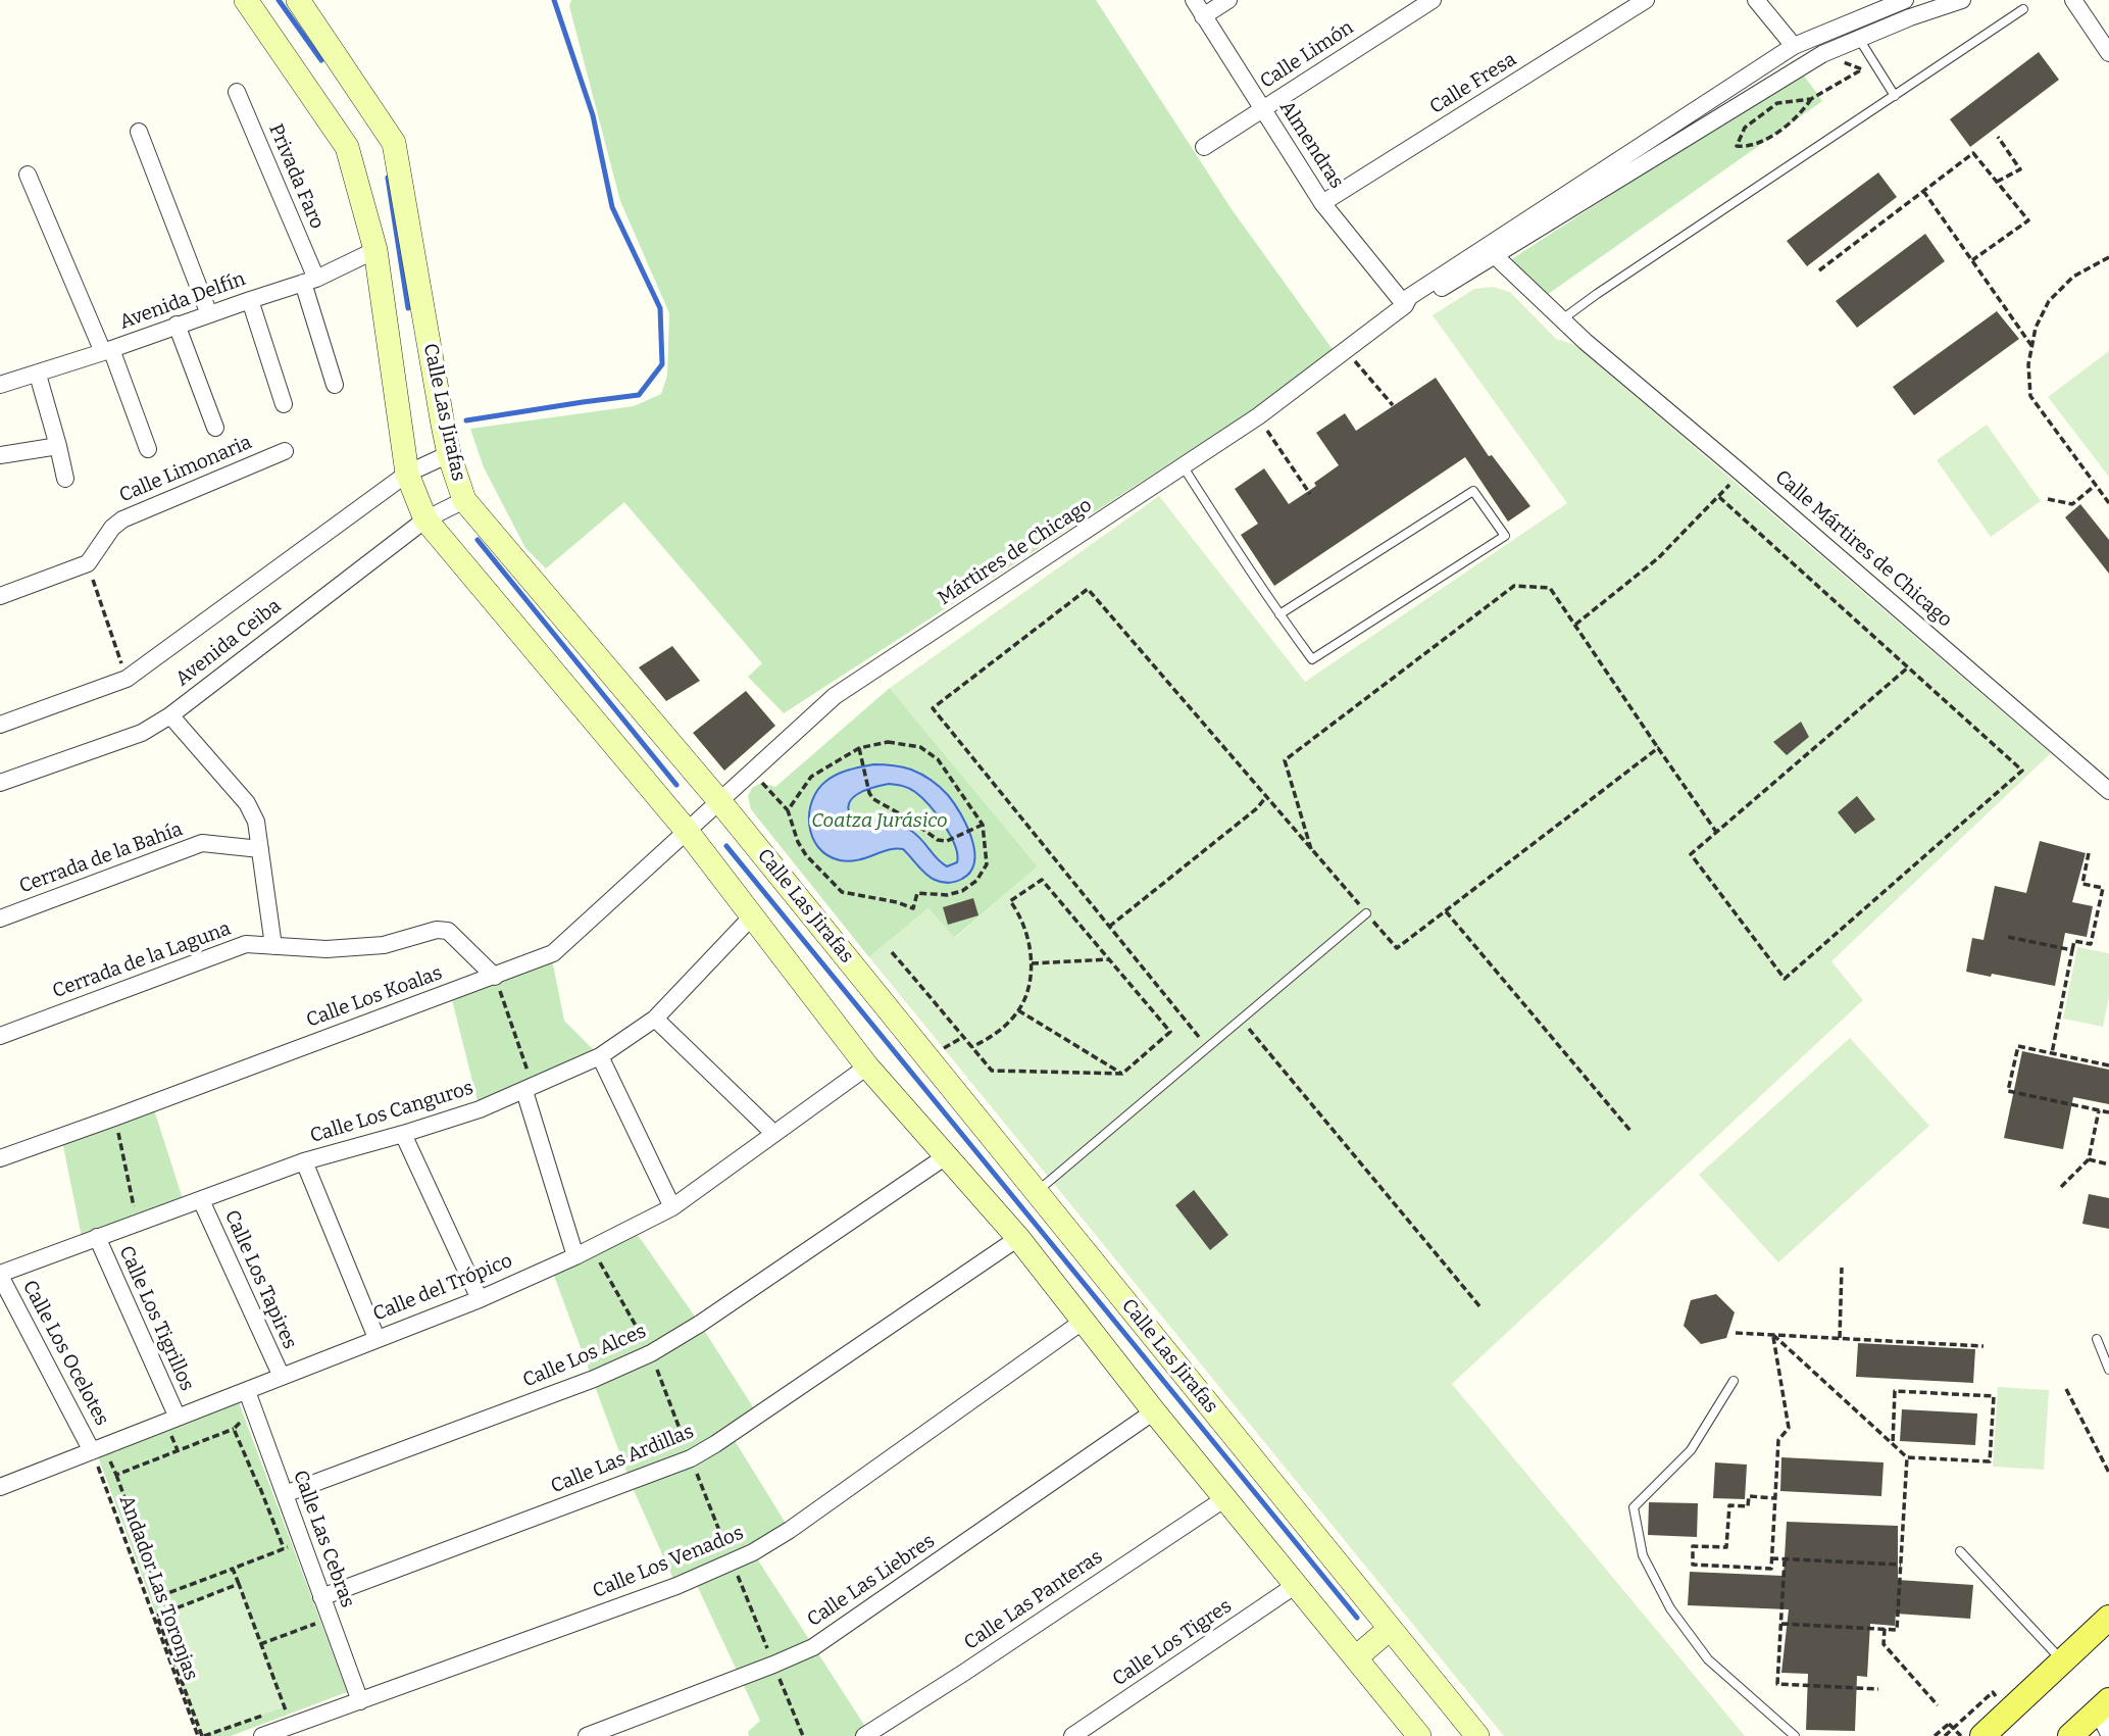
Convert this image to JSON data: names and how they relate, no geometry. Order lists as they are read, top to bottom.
{
  "streets": {
    "main road": ["Calle Las Jirafas"],
    "street": [
      "Calle Limón",
      "Calle Fresa",
      "Almendras",
      "Privada Faro",
      "Avenida Delfín",
      "Calle Limonaria",
      "Calle Mártires de Chicago",
      "Mártires de Chicago",
      "Avenida Ceiba",
      "Cerrada de la Bahía",
      "Cerrada de la Laguna",
      "Calle Los Koalas",
      "Calle Los Canguros",
      "Calle Los Tapires",
      "Calle del Trópico",
      "Calle Los Tigrillos",
      "Calle Los Ocelotes",
      "Calle Los Alces",
      "Calle Las Ardillas",
      "Calle Las Cebras",
      "Calle Los Venados",
      "Calle Las Liebres",
      "Calle Las Panteras",
      "Calle Los Tigres"
    ],
    "path": ["Andador Las Toronjas"]
  },
  "crossings": [
    ["Calle Limón", "Almendras"],
    ["Calle Fresa", "Almendras"],
    ["Privada Faro", "Avenida Delfín"],
    ["Avenida Delfín", "Calle Las Jirafas"],
    ["Calle Las Jirafas", "Mártires de Chicago"],
    ["Calle Las Jirafas", "Avenida Ceiba"],
    ["Calle Las Jirafas", "Calle Los Koalas"],
    ["Calle Las Jirafas", "Calle Los Canguros"],
    ["Calle Las Jirafas", "Calle del Trópico"],
    ["Calle Las Jirafas", "Calle Los Alces"],
    ["Calle Las Jirafas", "Calle Las Ardillas"],
    ["Calle Las Jirafas", "Calle Los Venados"],
    ["Calle Las Jirafas", "Calle Las Liebres"],
    ["Calle Las Jirafas", "Calle Las Panteras"],
    ["Calle Las Jirafas", "Calle Los Tigres"],
    ["Mártires de Chicago", "Calle Los Koalas"],
    ["Cerrada de la Laguna", "Calle Los Koalas"],
    ["Calle Los Canguros", "Calle Los Tapires"],
    ["Calle Los Canguros", "Calle Los Tigrillos"],
    ["Calle Los Canguros", "Calle Los Ocelotes"],
    ["Calle Los Tapires", "Calle del Trópico"],
    ["Calle del Trópico", "Calle Los Tigrillos"],
    ["Calle del Trópico", "Calle Los Ocelotes"],
    ["Calle del Trópico", "Calle Las Cebras"],
    ["Calle del Trópico", "Andador Las Toronjas"],
    ["Calle Los Ocelotes", "Andador Las Toronjas"],
    ["Calle Los Alces", "Calle Las Cebras"],
    ["Calle Las Ardillas", "Calle Las Cebras"],
    ["Calle Las Cebras", "Calle Los Venados"]
  ],
  "parks": ["Coatza Jurásico"]
}
